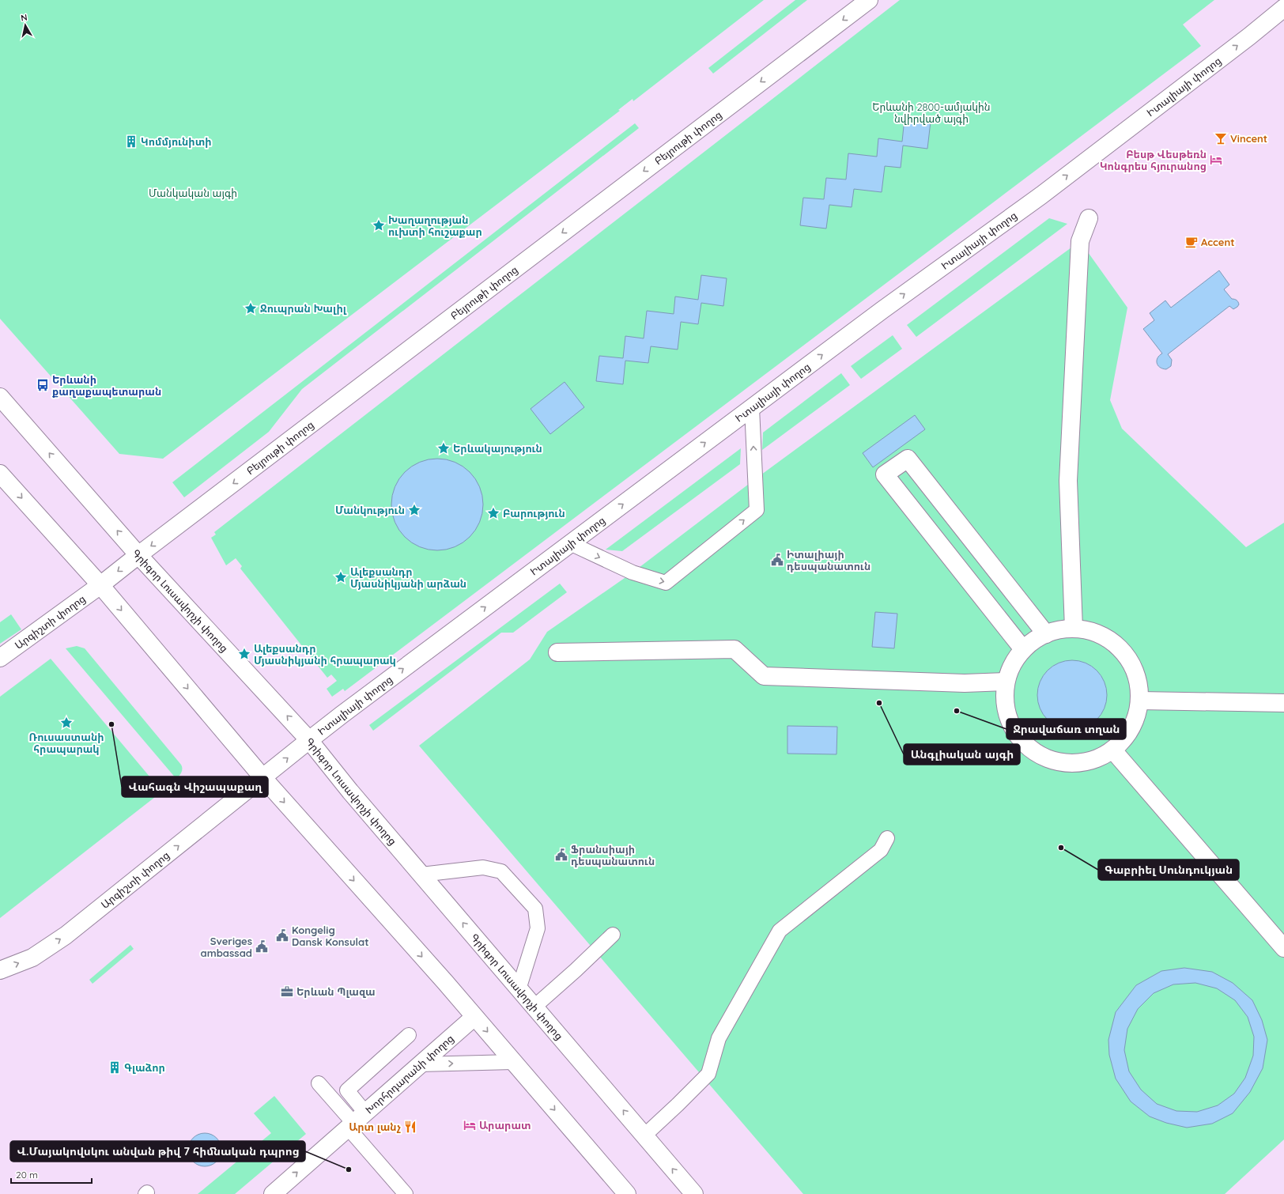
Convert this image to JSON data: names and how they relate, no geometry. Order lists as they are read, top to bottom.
{
  "streets": {
    "main road": [
      "Իտալիայի փողոց",
      "Բեյրութի փողոց",
      "Գրիգոր Լուսավորչի փողոց",
      "Արգիշտի փողոց",
      "Խորհրդարանի փողոց"
    ]
  },
  "crossings": [
    ["Իտալիայի փողոց", "Գրիգոր Լուսավորչի փողոց"],
    ["Իտալիայի փողոց", "Արգիշտի փողոց"],
    ["Բեյրութի փողոց", "Գրիգոր Լուսավորչի փողոց"],
    ["Բեյրութի փողոց", "Արգիշտի փողոց"]
  ],
  "one_way": [
    "Իտալիայի փողոց",
    "Բեյրութի փողոց",
    "Արգիշտի փողոց",
    "Խորհրդարանի փողոց"
  ],
  "parks": ["Երևանի 2800-ամյակին նվիրված այգի", "Մանկական այգի"],
  "places": {
    "bar": ["Vincent"],
    "building": ["Կոմմյունիտի", "Գլաձոր"],
    "hotel": ["Բեսթ Վեսթեռն Կոնգրես հյուրանոց", "Արարատ"],
    "place": [
      "Խաղաղության ուխտի հուշաքար",
      "Ջուպրան Խալիլ",
      "Երևակայություն",
      "Մանկություն",
      "Բարություն",
      "Ալեքսանդր Մյասնիկյանի արձան",
      "Ալեքսանդր Մյասնիկյանի հրապարակ",
      "Ռուսաստանի հրապարակ"
    ],
    "cafe": ["Accent"],
    "bus stop": ["Երևանի քաղաքապետարան"],
    "public building": [
      "Իտալիայի դեսպանատուն",
      "Ֆրանսիայի դեսպանատուն",
      "Kongelig Dansk Konsulat",
      "Sveriges ambassad"
    ],
    "other": [
      "Անգլիական այգի",
      "Ջրավաճառ տղան",
      "Վահագն Վիշապաքաղ",
      "Գաբրիել Սունդուկյան",
      "Վ.Մայակովսկու անվան թիվ 7 հիմնական դպրոց"
    ],
    "office": ["Երևան Պլազա"],
    "restaurant": ["Արտ լանչ"]
  },
  "scale_bar": "20 m",
  "north": "top"
}
